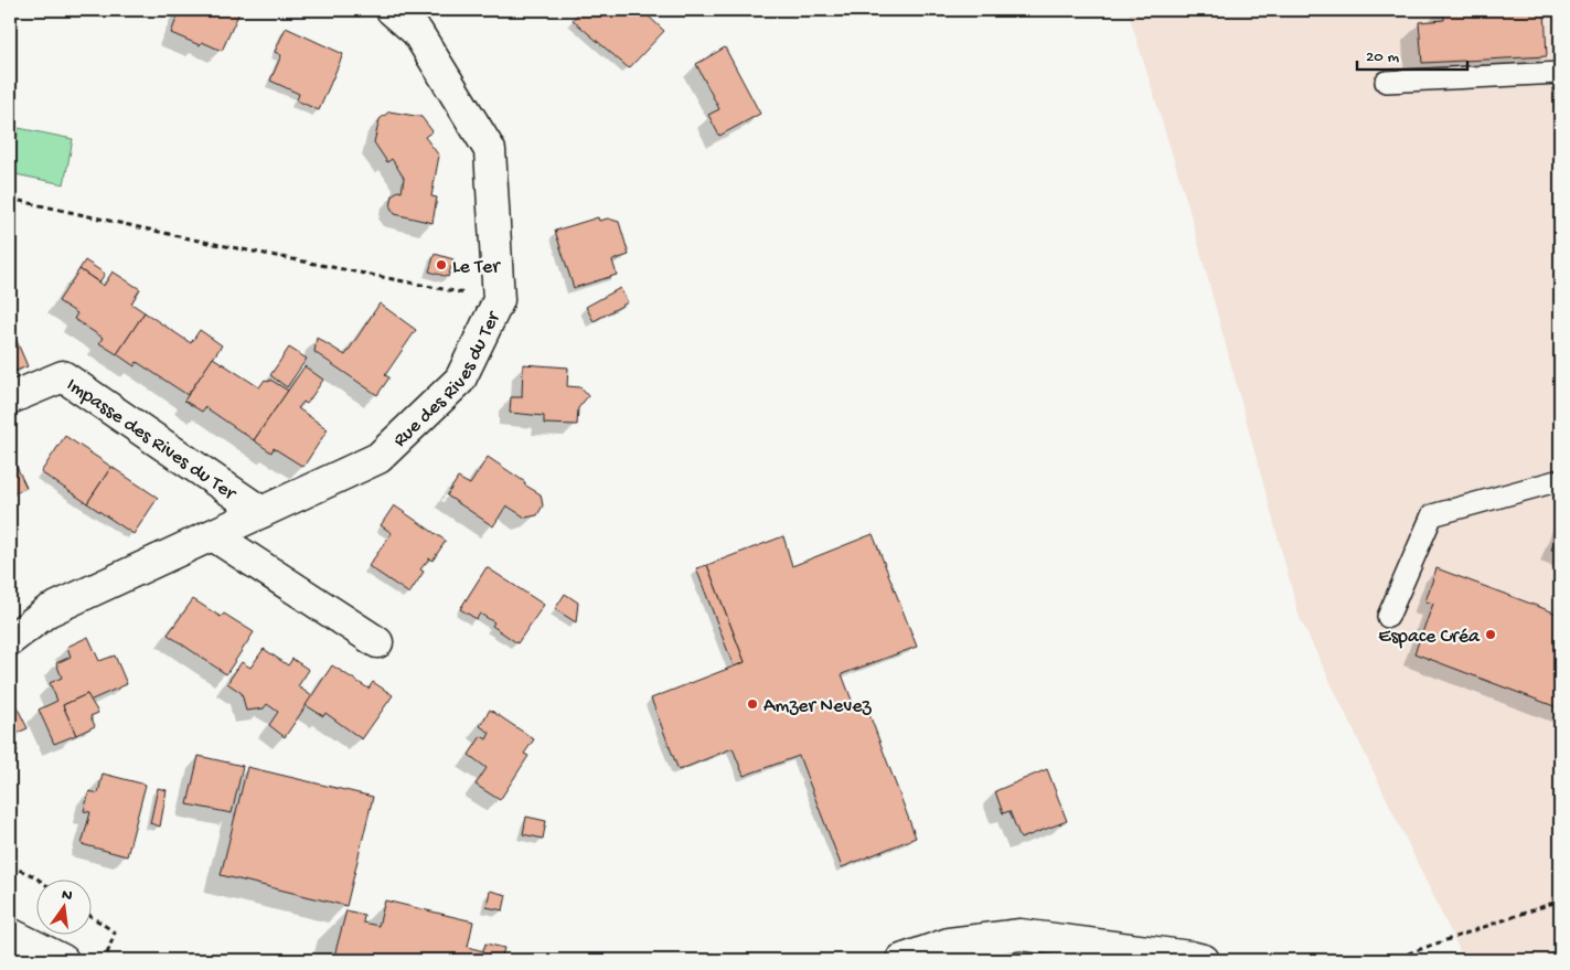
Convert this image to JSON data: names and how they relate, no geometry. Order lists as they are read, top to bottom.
{
  "streets": {
    "street": ["Rue des Rives du Ter", "Impasse des Rives du Ter"]
  },
  "crossings": [
    ["Rue des Rives du Ter", "Impasse des Rives du Ter"]
  ],
  "places": ["Le Ter", "Espace Créa", "Amzer Nevez"],
  "scale_bar": "20 m",
  "north": "top"
}
